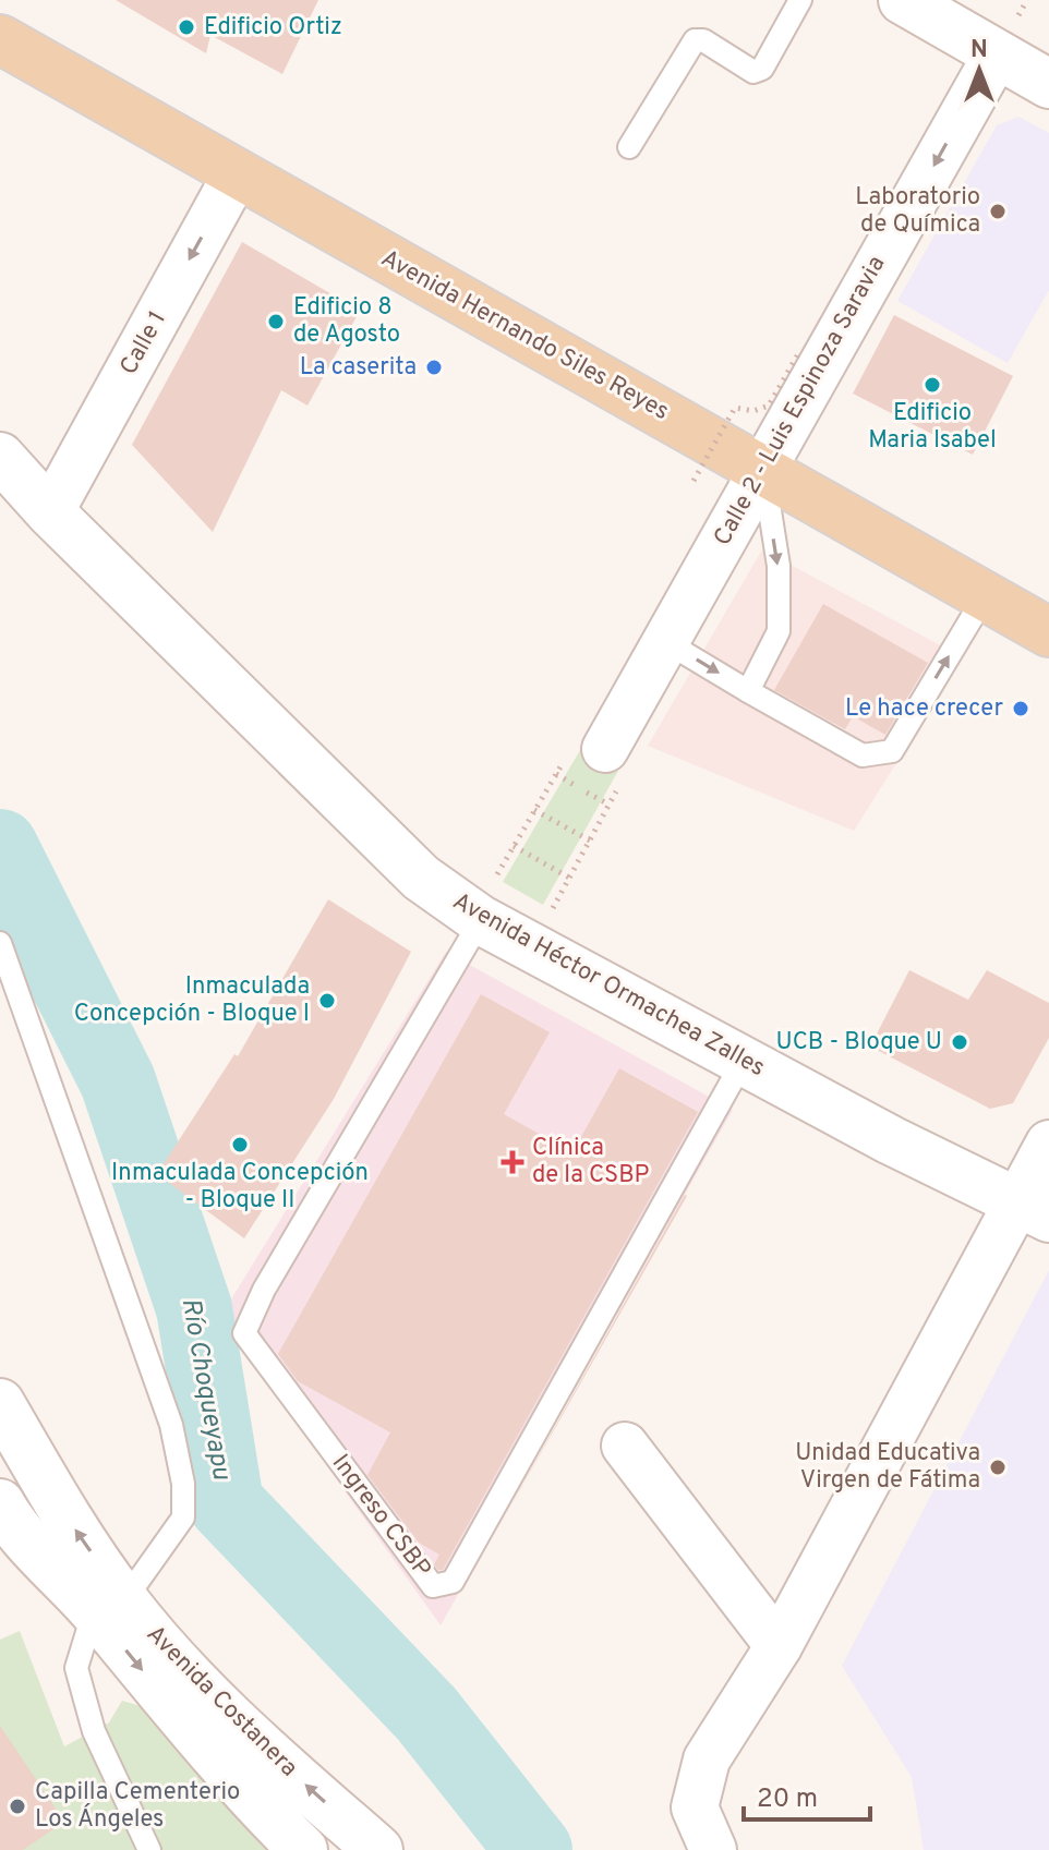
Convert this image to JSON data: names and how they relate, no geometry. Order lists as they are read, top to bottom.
{
  "streets": {
    "main road": ["Avenida Hernando Siles Reyes"],
    "street": [
      "Calle 1",
      "Calle 2 - Luis Espinoza Saravia",
      "Avenida Héctor Ormachea Zalles",
      "Avenida Costanera"
    ],
    "lane": ["Ingreso CSBP"]
  },
  "crossings": [
    ["Avenida Hernando Siles Reyes", "Calle 1"],
    ["Avenida Hernando Siles Reyes", "Calle 2 - Luis Espinoza Saravia"],
    ["Calle 1", "Avenida Héctor Ormachea Zalles"],
    ["Avenida Héctor Ormachea Zalles", "Ingreso CSBP"]
  ],
  "one_way": ["Calle 1", "Calle 2 - Luis Espinoza Saravia"],
  "water": ["Río Choqueyapu"],
  "places": {
    "other": [
      "Edificio Ortiz",
      "Laboratorio de Química",
      "Edificio 8 de Agosto",
      "La caserita",
      "Edificio Maria Isabel",
      "Le hace crecer",
      "Inmaculada Concepción - Bloque I",
      "UCB - Bloque U",
      "Inmaculada Concepción - Bloque II",
      "Unidad Educativa Virgen de Fátima",
      "Capilla Cementerio Los Ángeles"
    ],
    "health": ["Clínica de la CSBP"]
  },
  "scale_bar": "20 m",
  "north": "top"
}
